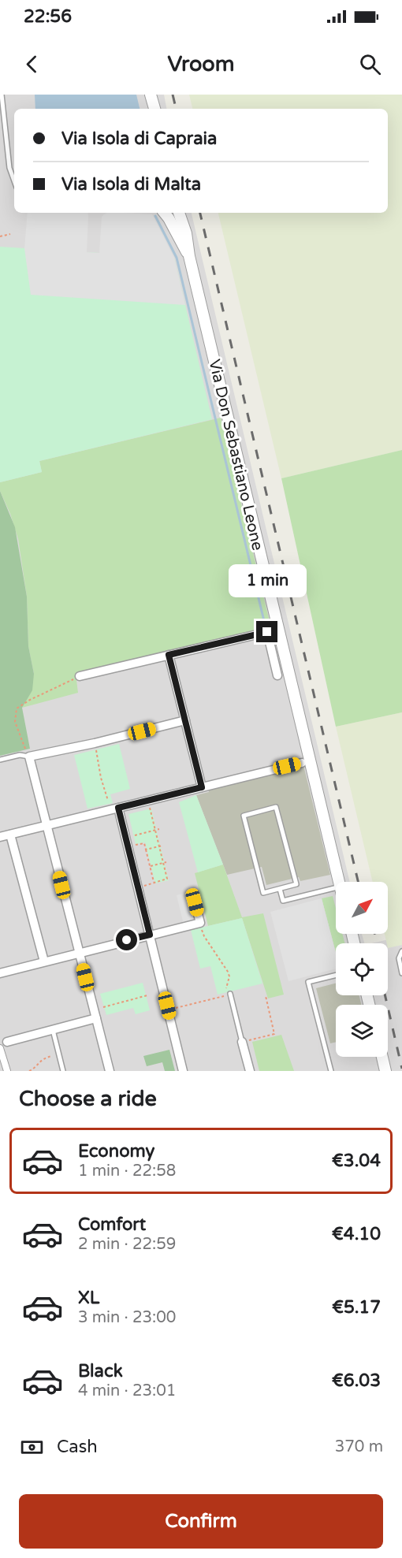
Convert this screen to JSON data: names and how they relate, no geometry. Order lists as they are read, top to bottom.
{
  "streets": {
    "street": ["Via Don Sebastiano Leone"]
  },
  "north": "top right",
  "page": {
    "status": "22:56",
    "header": "Vroom",
    "banner": ["Via Isola di Capraia", "Via Isola di Malta"],
    "bubble": "1 min",
    "heading": "Choose a ride",
    "list": [
      {
        "name": "Economy",
        "note": "1 min · 22:58",
        "value": "€3.04"
      },
      {
        "name": "Comfort",
        "note": "2 min · 22:59",
        "value": "€4.10"
      },
      {
        "name": "XL",
        "note": "3 min · 23:00",
        "value": "€5.17"
      },
      {
        "name": "Black",
        "note": "4 min · 23:01",
        "value": "€6.03"
      }
    ],
    "pay": ["Cash", "370 m"],
    "buttons": "Confirm"
  }
}
